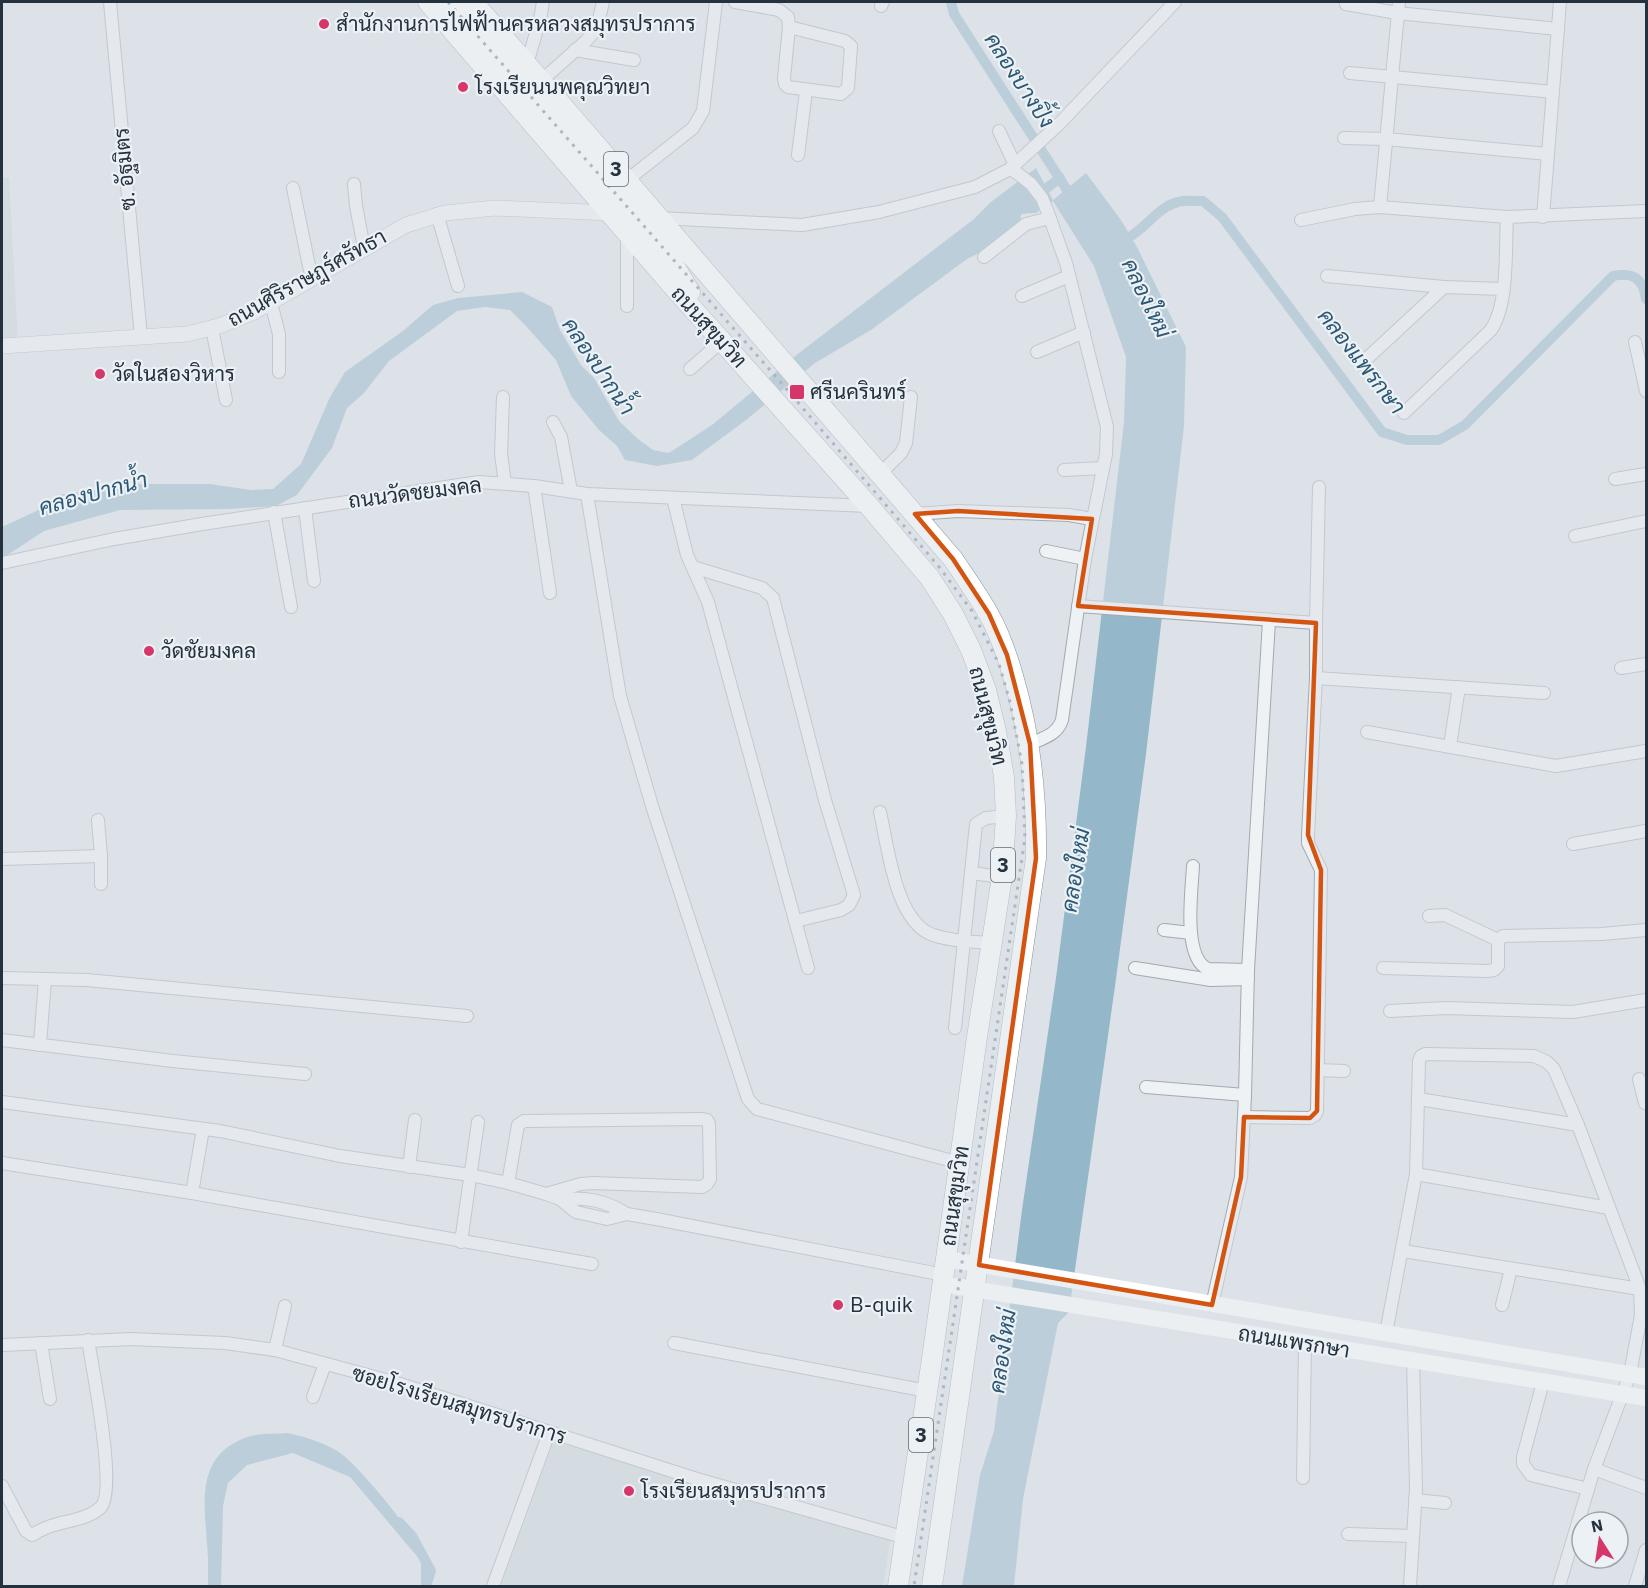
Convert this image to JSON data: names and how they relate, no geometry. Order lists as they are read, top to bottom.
{
  "streets": {
    "highway": ["3", "ถนนสุขุมวิท"],
    "main road": ["ถนนแพรกษา"],
    "street": [
      "ซ. อัฐมิตร",
      "ถนนศิริราษฎร์ศรัทธา",
      "ถนนวัดชยมงคล",
      "ซอยโรงเรียนสมุทรปราการ"
    ]
  },
  "crossings": [
    ["ซ. อัฐมิตร", "ถนนศิริราษฎร์ศรัทธา"],
    ["ถนนศิริราษฎร์ศรัทธา", "ถนนสุขุมวิท"],
    ["ถนนสุขุมวิท", "ถนนวัดชยมงคล"],
    ["ถนนสุขุมวิท", "ถนนแพรกษา"],
    ["ถนนสุขุมวิท", "ซอยโรงเรียนสมุทรปราการ"]
  ],
  "water": [
    "คลองบางปิ้ง",
    "คลองใหม่",
    "คลองแพรกษา",
    "คลองปากน้ำ"
  ],
  "places": {
    "other": [
      "สำนักงานการไฟฟ้านครหลวงสมุทรปราการ",
      "โรงเรียนนพคุณวิทยา",
      "วัดในสองวิหาร",
      "วัดชัยมงคล",
      "B-quik",
      "โรงเรียนสมุทรปราการ"
    ],
    "transit": ["ศรีนครินทร์"]
  },
  "north": "top"
}
